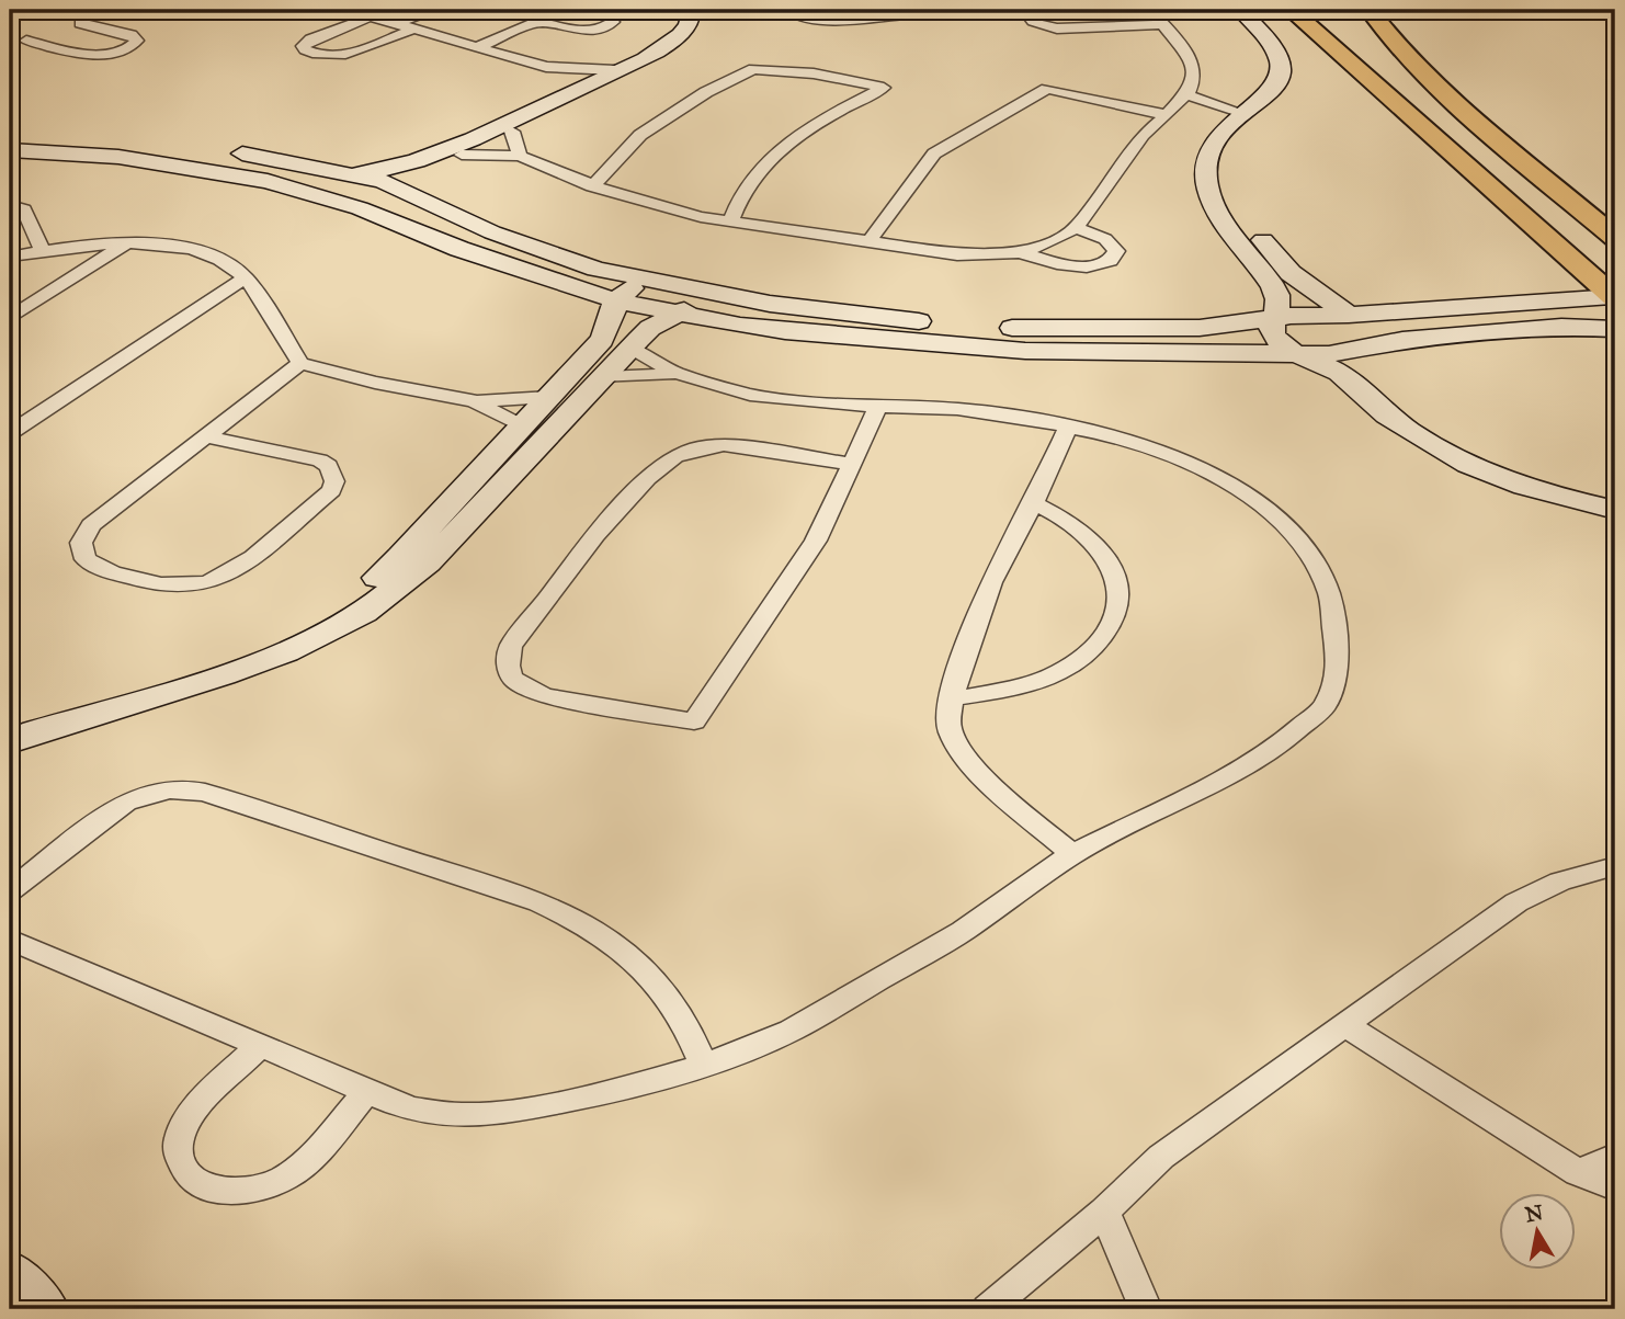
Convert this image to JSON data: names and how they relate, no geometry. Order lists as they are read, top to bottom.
{
  "north": "top"
}
